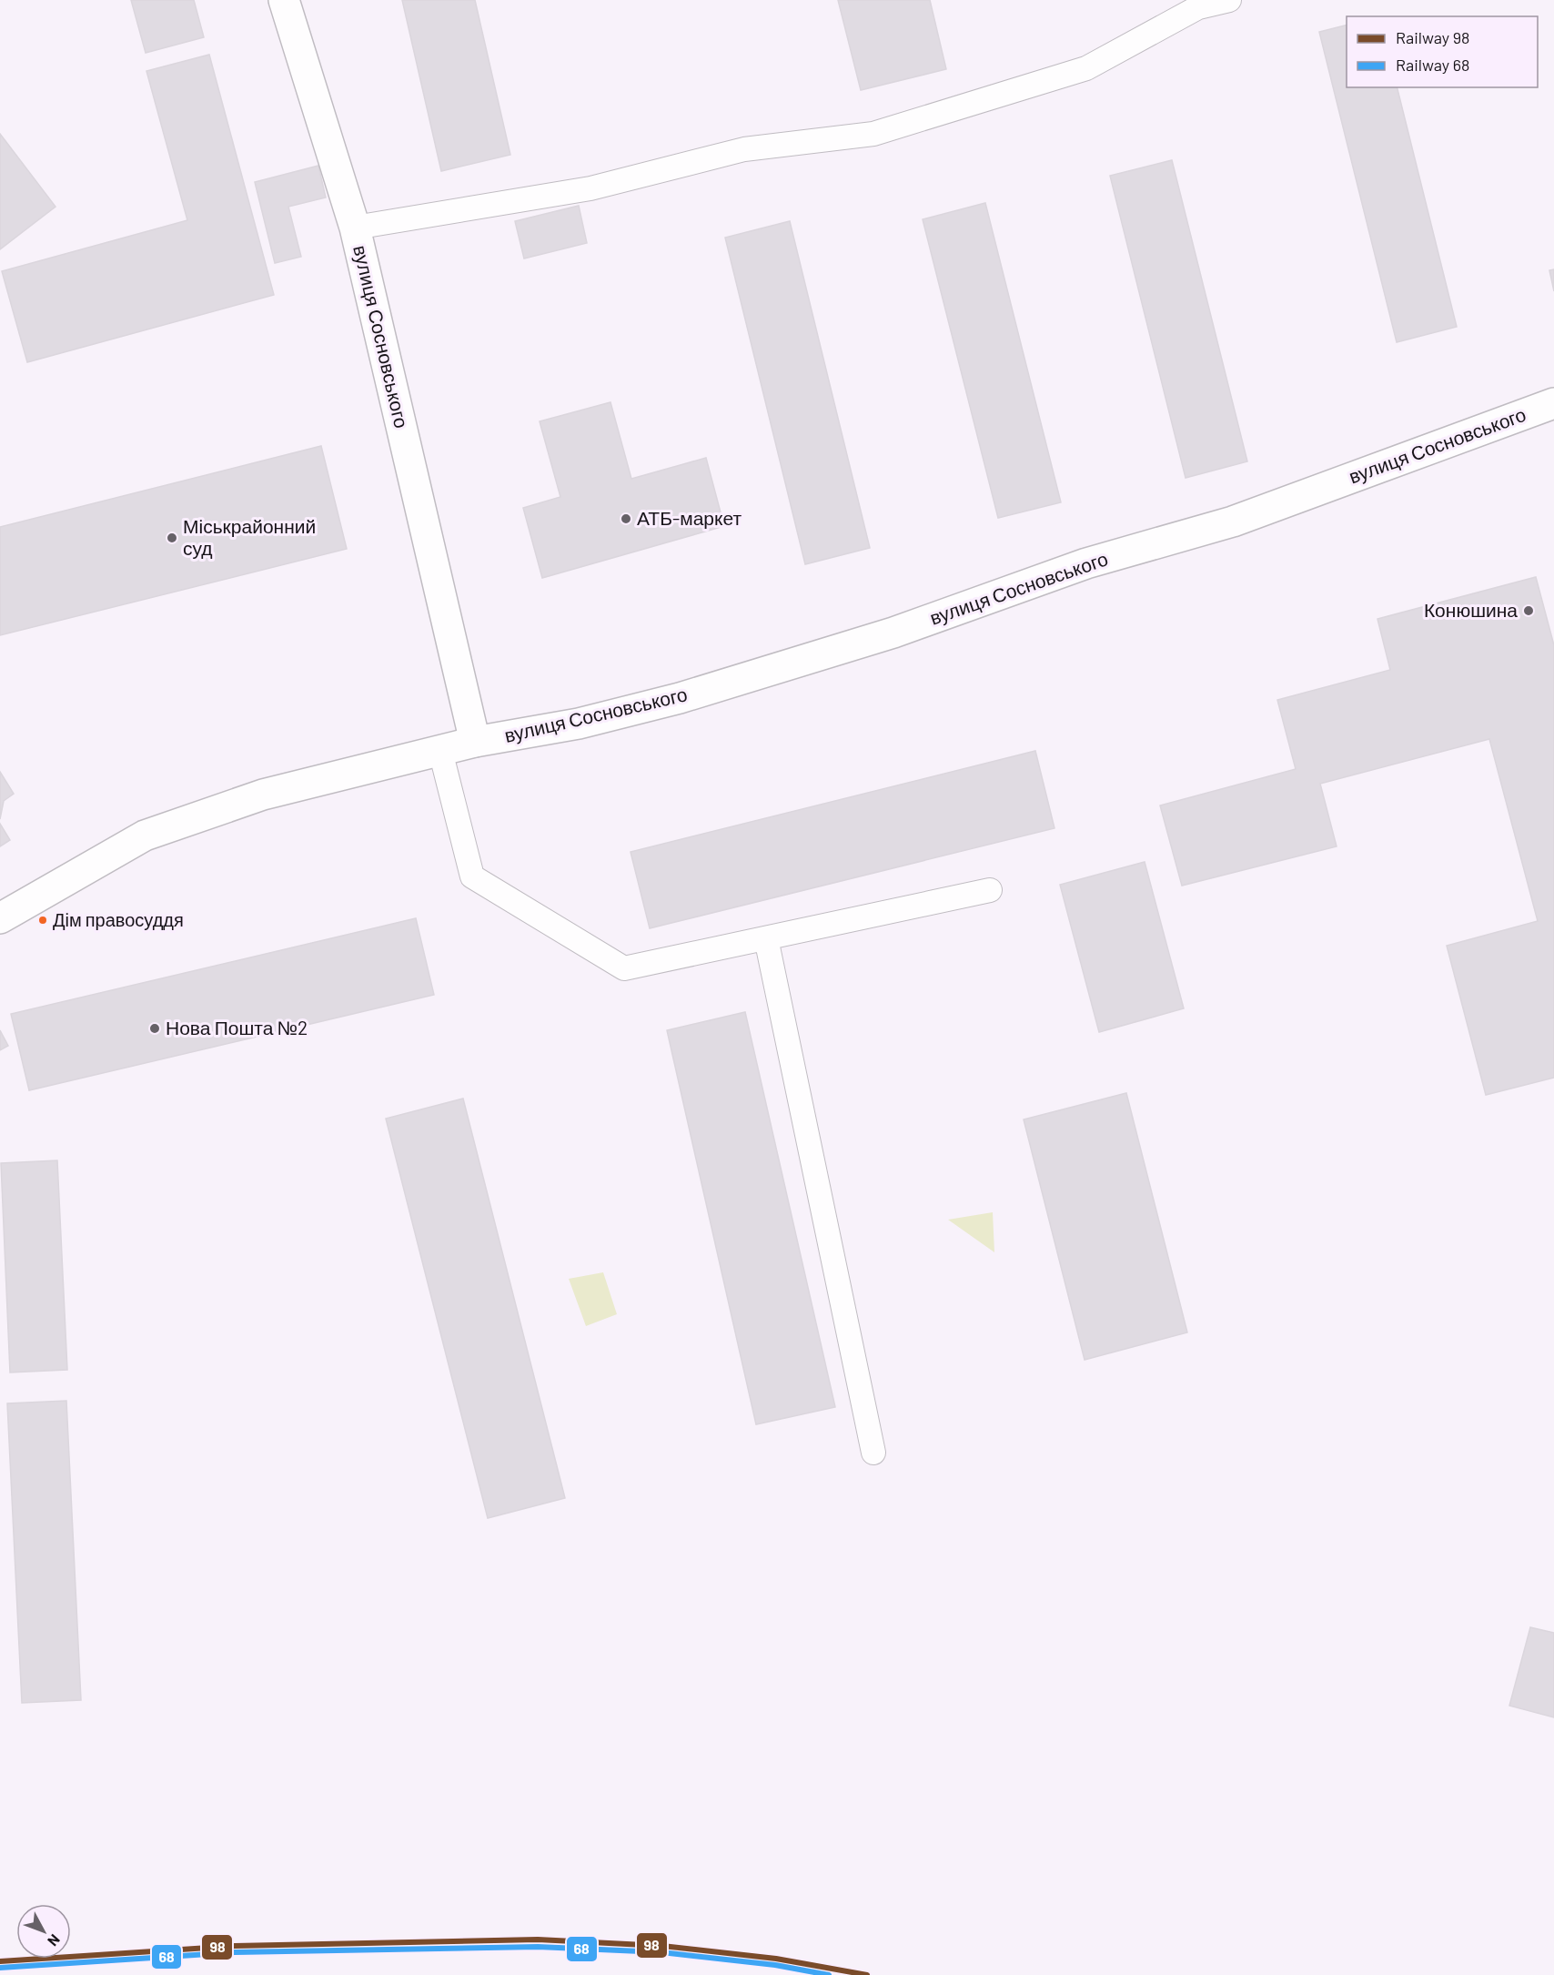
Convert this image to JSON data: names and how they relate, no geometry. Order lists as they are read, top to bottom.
{
  "streets": {
    "street": ["вулиця Сосновського"]
  },
  "places": [
    "АТБ-маркет",
    "Міськрайонний суд",
    "Конюшина",
    "Дім правосуддя",
    "Нова Пошта №2"
  ],
  "lines": ["rail line 98", "rail line 68"],
  "legend": ["Railway 98", "Railway 68"],
  "north": "bottom right"
}
